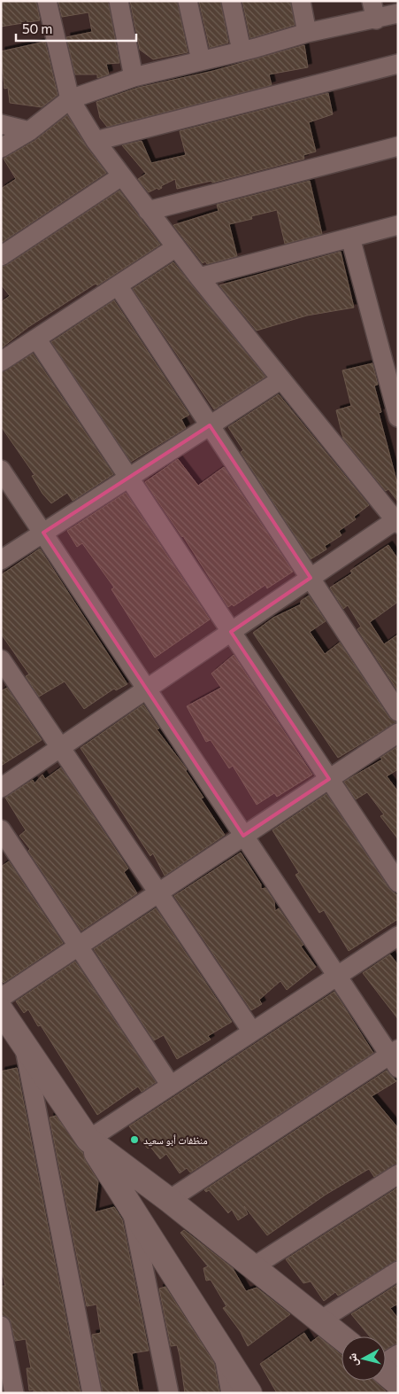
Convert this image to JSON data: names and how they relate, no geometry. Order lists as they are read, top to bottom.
{
  "places": ["منظفات أبو سعيد"],
  "scale_bar": "50 m",
  "north": "left"
}
